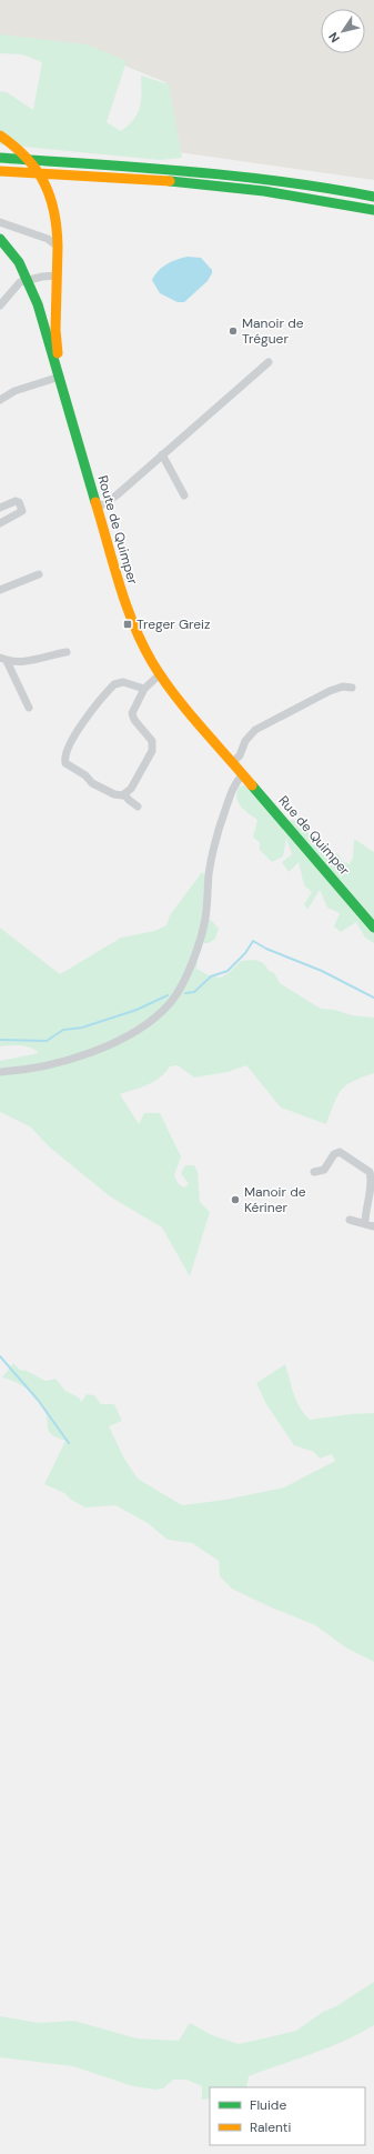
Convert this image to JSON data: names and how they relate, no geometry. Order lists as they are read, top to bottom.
{
  "streets": {
    "main road": ["Route de Quimper", "Rue de Quimper"]
  },
  "crossings": [
    ["Route de Quimper", "Rue de Quimper"]
  ],
  "places": {
    "other": ["Manoir de Tréguer", "Manoir de Kériner"],
    "transit": ["Treger Greiz"]
  },
  "legend": ["Fluide", "Ralenti"],
  "north": "bottom left"
}
